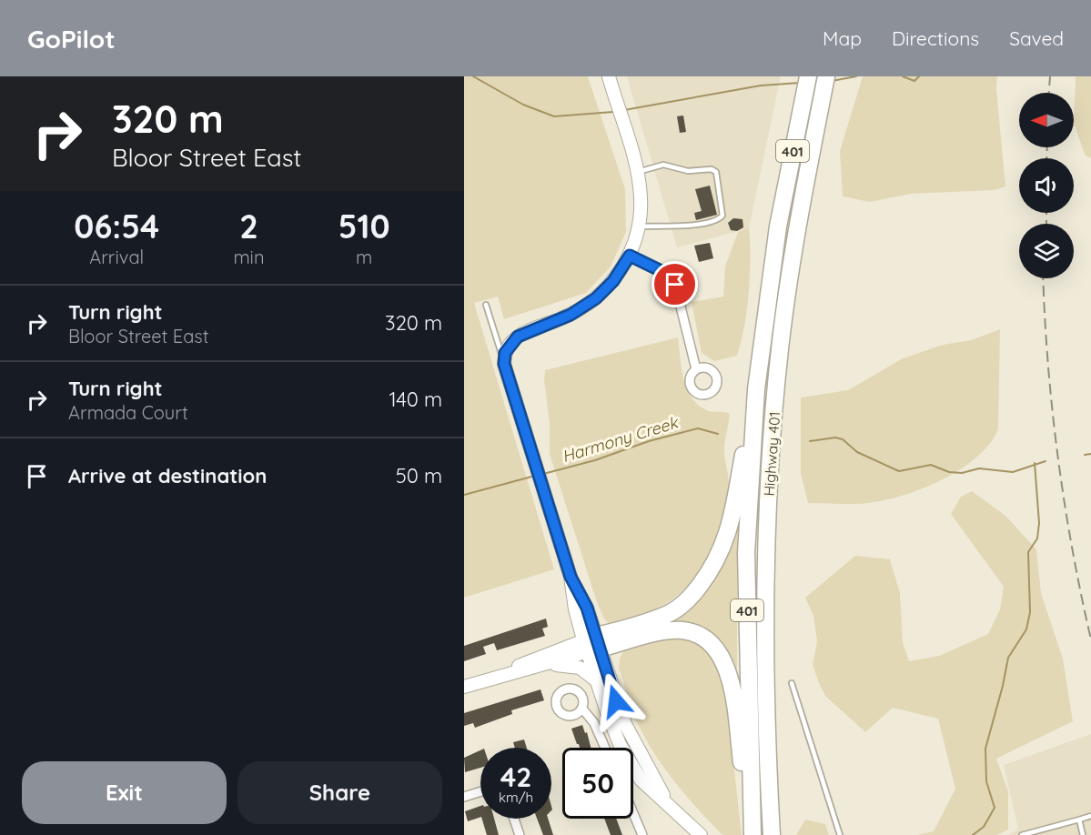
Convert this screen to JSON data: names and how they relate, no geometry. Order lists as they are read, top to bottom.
{
  "streets": {
    "highway": ["401", "Highway 401"]
  },
  "water": ["Harmony Creek"],
  "north": "left",
  "page": {
    "header": "GoPilot",
    "nav": ["Map", "Directions", "Saved"],
    "turn": ["320 m", "Bloor Street East"],
    "eta": [
      "06:54",
      "Arrival",
      "2",
      "min",
      "510",
      "m"
    ],
    "list": [
      {
        "name": "Turn right",
        "note": "Bloor Street East",
        "value": "320 m"
      },
      {
        "name": "Turn right",
        "note": "Armada Court",
        "value": "140 m"
      },
      {
        "name": "Arrive at destination",
        "value": "50 m"
      }
    ],
    "speed": "42 km/h",
    "limit": "50",
    "buttons": ["Exit", "Share"]
  }
}
